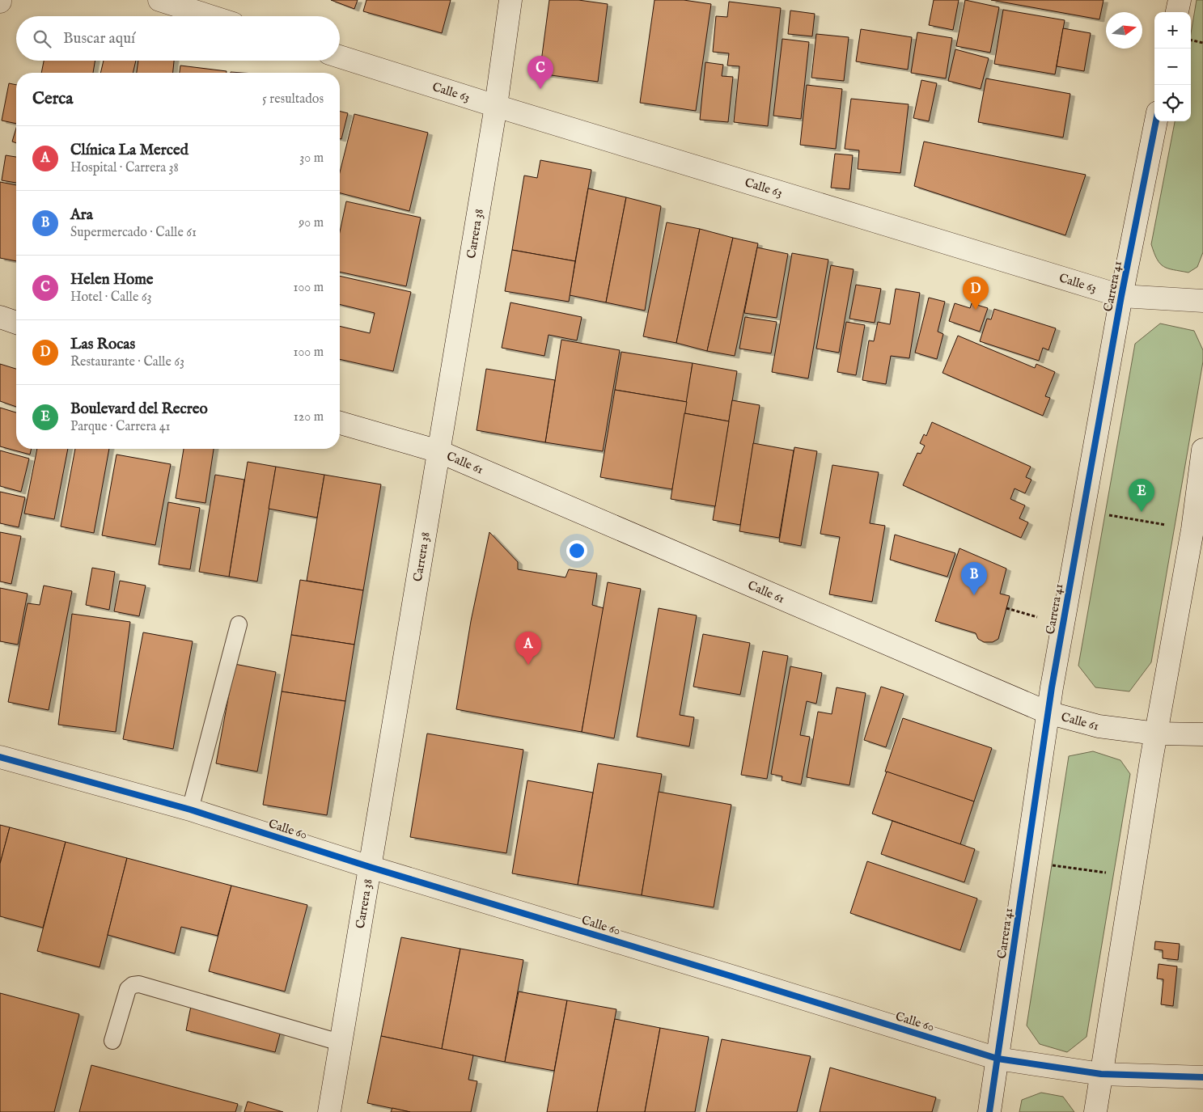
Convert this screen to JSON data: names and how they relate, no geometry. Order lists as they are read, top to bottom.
{
  "streets": {
    "street": [
      "Calle 63",
      "Carrera 38",
      "Carrera 41",
      "Calle 61",
      "Calle 60"
    ]
  },
  "crossings": [
    ["Calle 63", "Carrera 38"],
    ["Calle 63", "Carrera 41"],
    ["Carrera 38", "Calle 61"],
    ["Carrera 38", "Calle 60"],
    ["Carrera 41", "Calle 61"],
    ["Carrera 41", "Calle 60"]
  ],
  "north": "right",
  "page": {
    "map_buttons": ["+", "−"],
    "search": "Buscar aquí",
    "pins": [
      "C",
      "D",
      "E",
      "B",
      "A"
    ],
    "heading": ["Cerca", "5 resultados"],
    "list": [
      {
        "mark": "A",
        "name": "Clínica La Merced",
        "note": "Hospital · Carrera 38",
        "value": "30 m"
      },
      {
        "mark": "B",
        "name": "Ara",
        "note": "Supermercado · Calle 61",
        "value": "90 m"
      },
      {
        "mark": "C",
        "name": "Helen Home",
        "note": "Hotel · Calle 63",
        "value": "100 m"
      },
      {
        "mark": "D",
        "name": "Las Rocas",
        "note": "Restaurante · Calle 63",
        "value": "100 m"
      },
      {
        "mark": "E",
        "name": "Boulevard del Recreo",
        "note": "Parque · Carrera 41",
        "value": "120 m"
      }
    ]
  }
}
